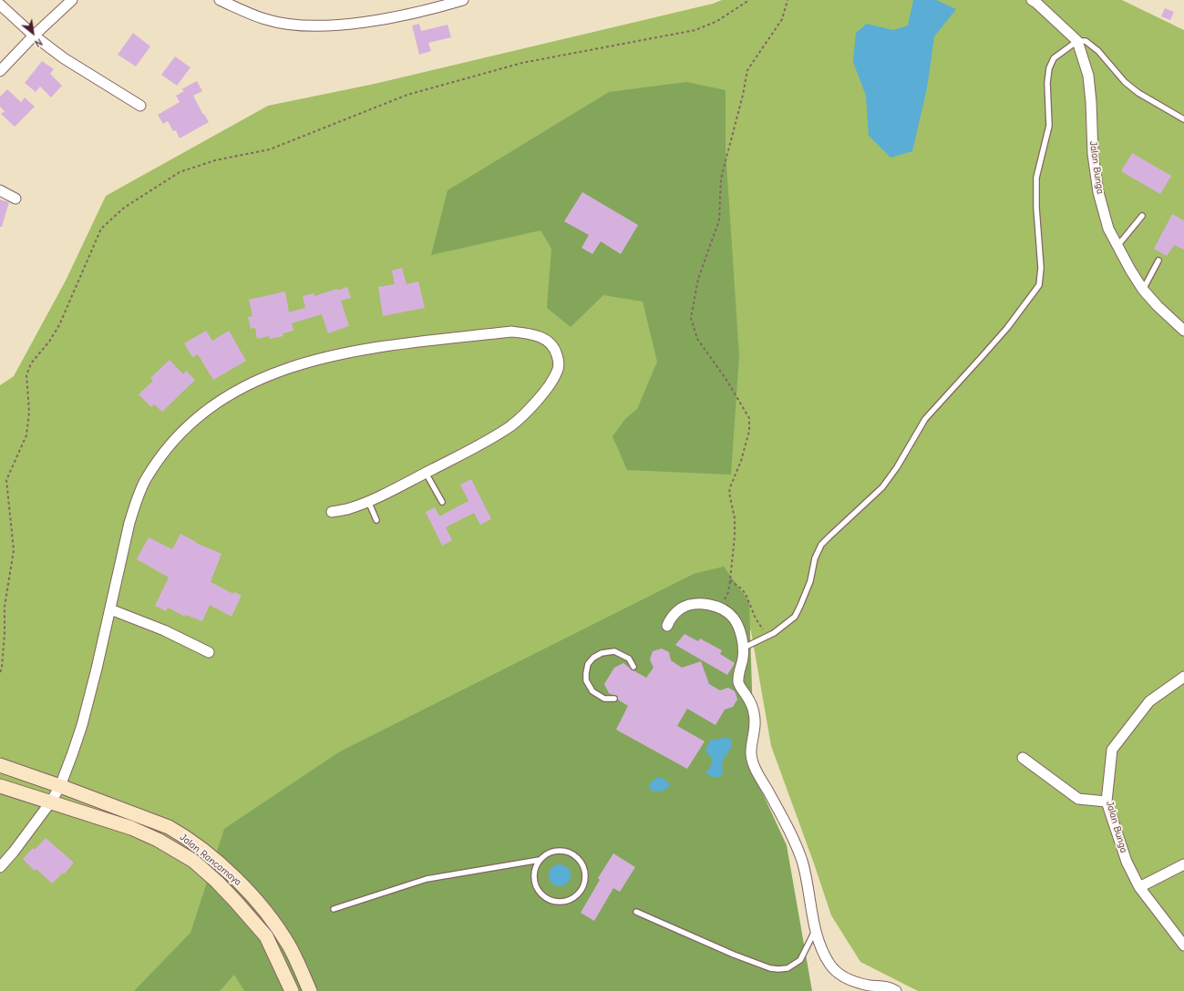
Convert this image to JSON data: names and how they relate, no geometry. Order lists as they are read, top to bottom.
{
  "streets": {
    "street": ["Jalan Bunga", "Jalan Rancamaya"]
  },
  "north": "bottom right"
}
